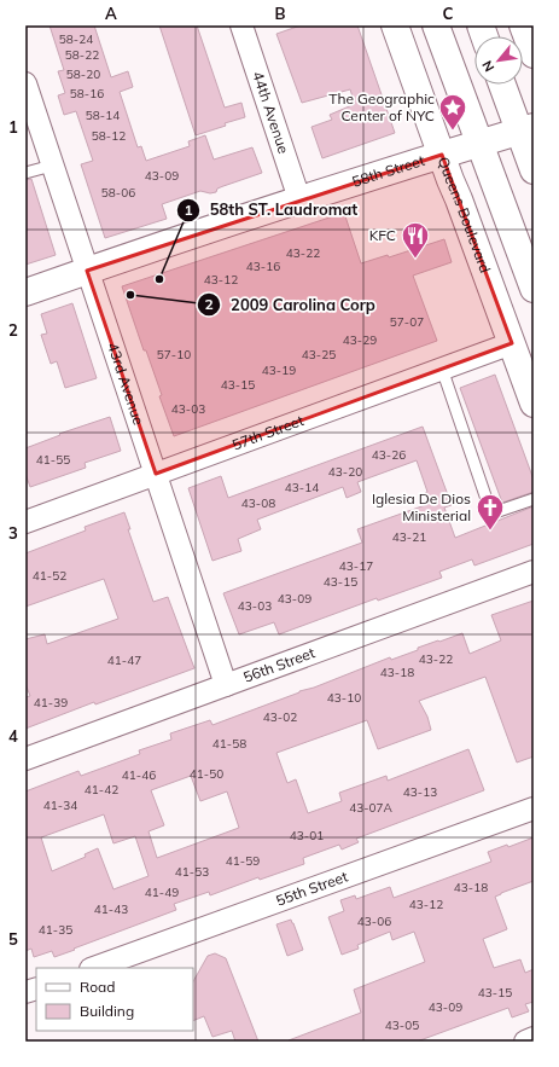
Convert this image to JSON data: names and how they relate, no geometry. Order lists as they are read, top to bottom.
{
  "streets": {
    "street": [
      "44th Avenue",
      "58th Street",
      "Queens Boulevard",
      "43rd Avenue",
      "57th Street",
      "56th Street",
      "55th Street"
    ]
  },
  "crossings": [
    ["44th Avenue", "58th Street"],
    ["58th Street", "Queens Boulevard"],
    ["58th Street", "43rd Avenue"],
    ["Queens Boulevard", "57th Street"],
    ["43rd Avenue", "57th Street"],
    ["43rd Avenue", "56th Street"]
  ],
  "places": {
    "place": ["The Geographic Center of NYC"],
    "restaurant": ["KFC"],
    "other": ["58th ST. Laudromat", "2009 Carolina Corp"],
    "church": ["Iglesia De Dios Ministerial"]
  },
  "house_numbers": [
    "58-24",
    "58-22",
    "58-20",
    "58-16",
    "58-14",
    "58-12",
    "43-09",
    "58-06",
    "43-22",
    "43-16",
    "43-12",
    "57-07",
    "43-29",
    "57-10",
    "43-25",
    "43-19",
    "43-15",
    "43-03",
    "43-26",
    "41-55",
    "43-20",
    "43-14",
    "43-08",
    "43-21",
    "43-17",
    "41-52",
    "43-15",
    "43-09",
    "43-03",
    "43-22",
    "41-47",
    "43-18",
    "43-10",
    "41-39",
    "43-02",
    "41-58",
    "41-50",
    "41-46",
    "41-42",
    "43-13",
    "41-34",
    "43-07A",
    "43-01",
    "41-59",
    "41-53",
    "43-18",
    "41-49",
    "43-12",
    "41-43",
    "43-06",
    "41-35",
    "43-15",
    "43-09",
    "43-05"
  ],
  "legend": ["Road", "Building"],
  "north": "bottom left",
  "grid": {
    "columns": ["A", "B", "C"],
    "rows": [
      "1",
      "2",
      "3",
      "4",
      "5"
    ]
  }
}
